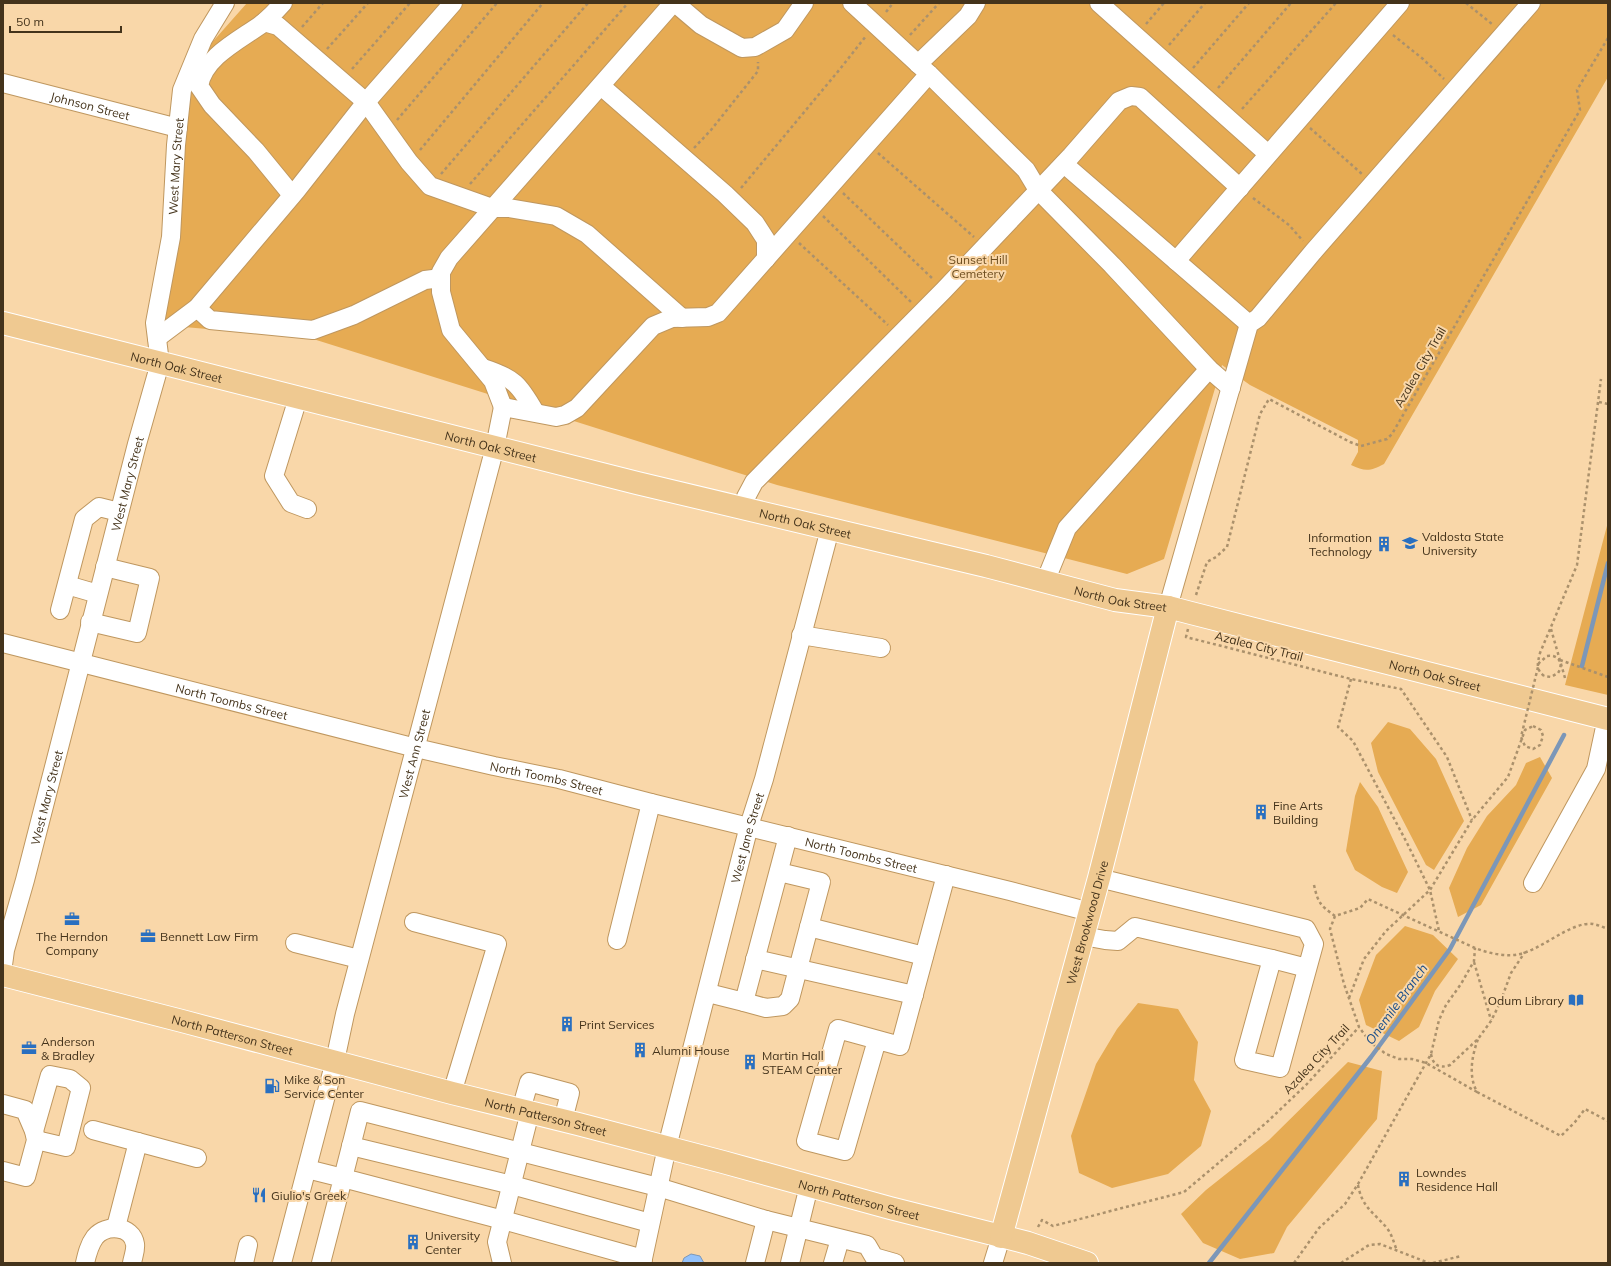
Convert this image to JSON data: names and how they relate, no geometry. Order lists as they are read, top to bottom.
{
  "streets": {
    "main road": ["North Oak Street", "West Brookwood Drive", "North Patterson Street"],
    "street": [
      "Johnson Street",
      "West Mary Street",
      "North Toombs Street",
      "West Ann Street",
      "West Jane Street"
    ],
    "path": ["Azalea City Trail"]
  },
  "crossings": [
    ["Johnson Street", "West Mary Street"],
    ["West Mary Street", "North Oak Street"],
    ["West Mary Street", "North Toombs Street"],
    ["North Oak Street", "Azalea City Trail"],
    ["North Oak Street", "West Ann Street"],
    ["North Oak Street", "West Jane Street"],
    ["North Oak Street", "West Brookwood Drive"],
    ["North Toombs Street", "West Ann Street"],
    ["North Toombs Street", "West Jane Street"],
    ["North Toombs Street", "West Brookwood Drive"],
    ["West Ann Street", "North Patterson Street"],
    ["West Jane Street", "North Patterson Street"],
    ["West Brookwood Drive", "North Patterson Street"]
  ],
  "water": ["Onemile Branch"],
  "parks": ["Sunset Hill Cemetery"],
  "places": {
    "school or university": ["Valdosta State University"],
    "building": [
      "Information Technology",
      "Fine Arts Building",
      "Print Services",
      "Alumni House",
      "Martin Hall STEAM Center",
      "Lowndes Residence Hall",
      "University Center"
    ],
    "office": ["The Herndon Company", "Bennett Law Firm", "Anderson & Bradley"],
    "library": ["Odum Library"],
    "fuel station": ["Mike & Son Service Center"],
    "restaurant": ["Giulio's Greek"]
  },
  "scale_bar": "50 m"
}
